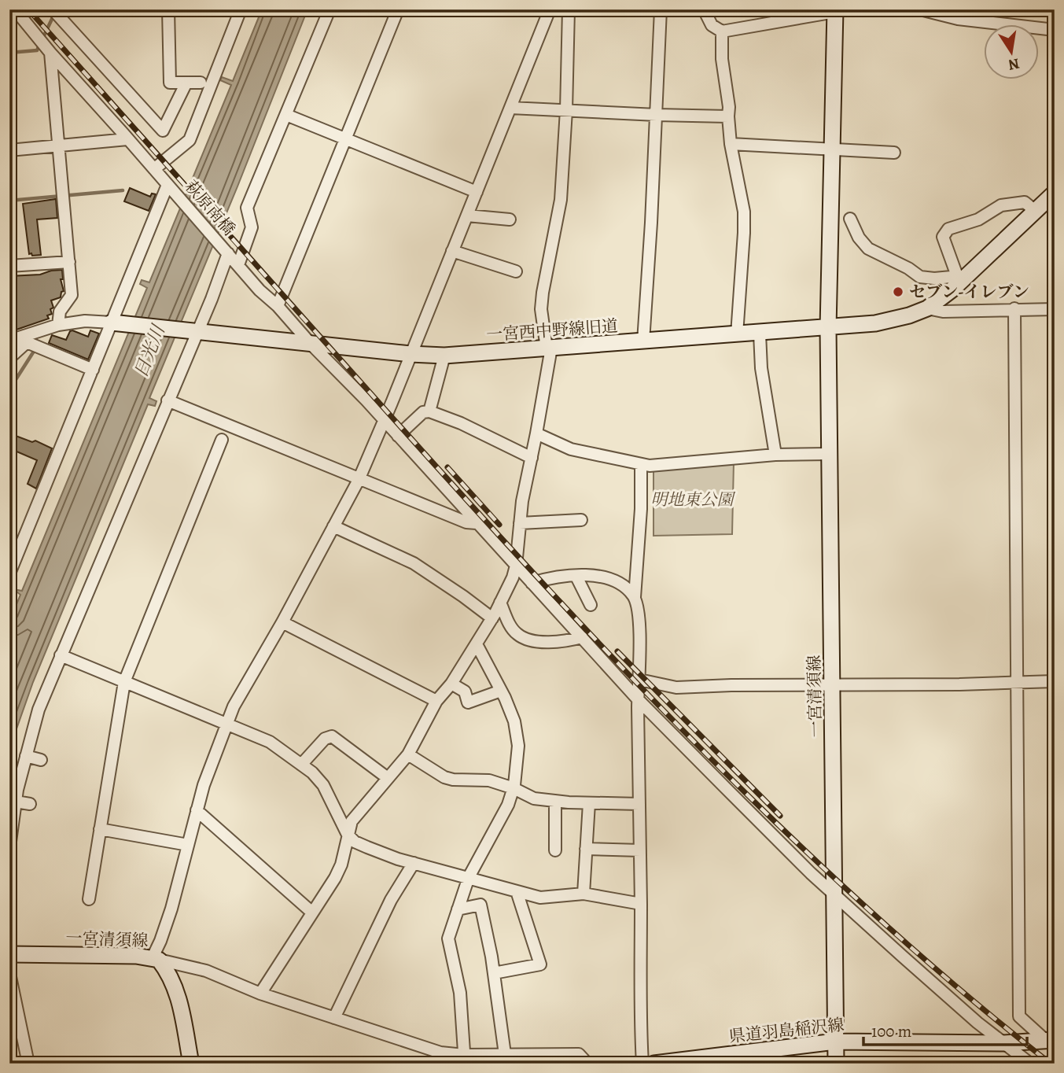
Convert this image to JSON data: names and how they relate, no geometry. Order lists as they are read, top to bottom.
{
  "streets": {
    "main road": ["一宮西中野線旧道", "一宮清須線", "県道羽島稲沢線"],
    "street": ["萩原南橋"]
  },
  "crossings": [
    ["萩原南橋", "一宮西中野線旧道"],
    ["萩原南橋", "一宮清須線"],
    ["萩原南橋", "県道羽島稲沢線"],
    ["一宮西中野線旧道", "一宮清須線"],
    ["一宮清須線", "県道羽島稲沢線"]
  ],
  "water": ["日光川"],
  "parks": ["明地東公園"],
  "places": ["セブン-イレブン"],
  "scale_bar": "100 m",
  "north": "bottom"
}
